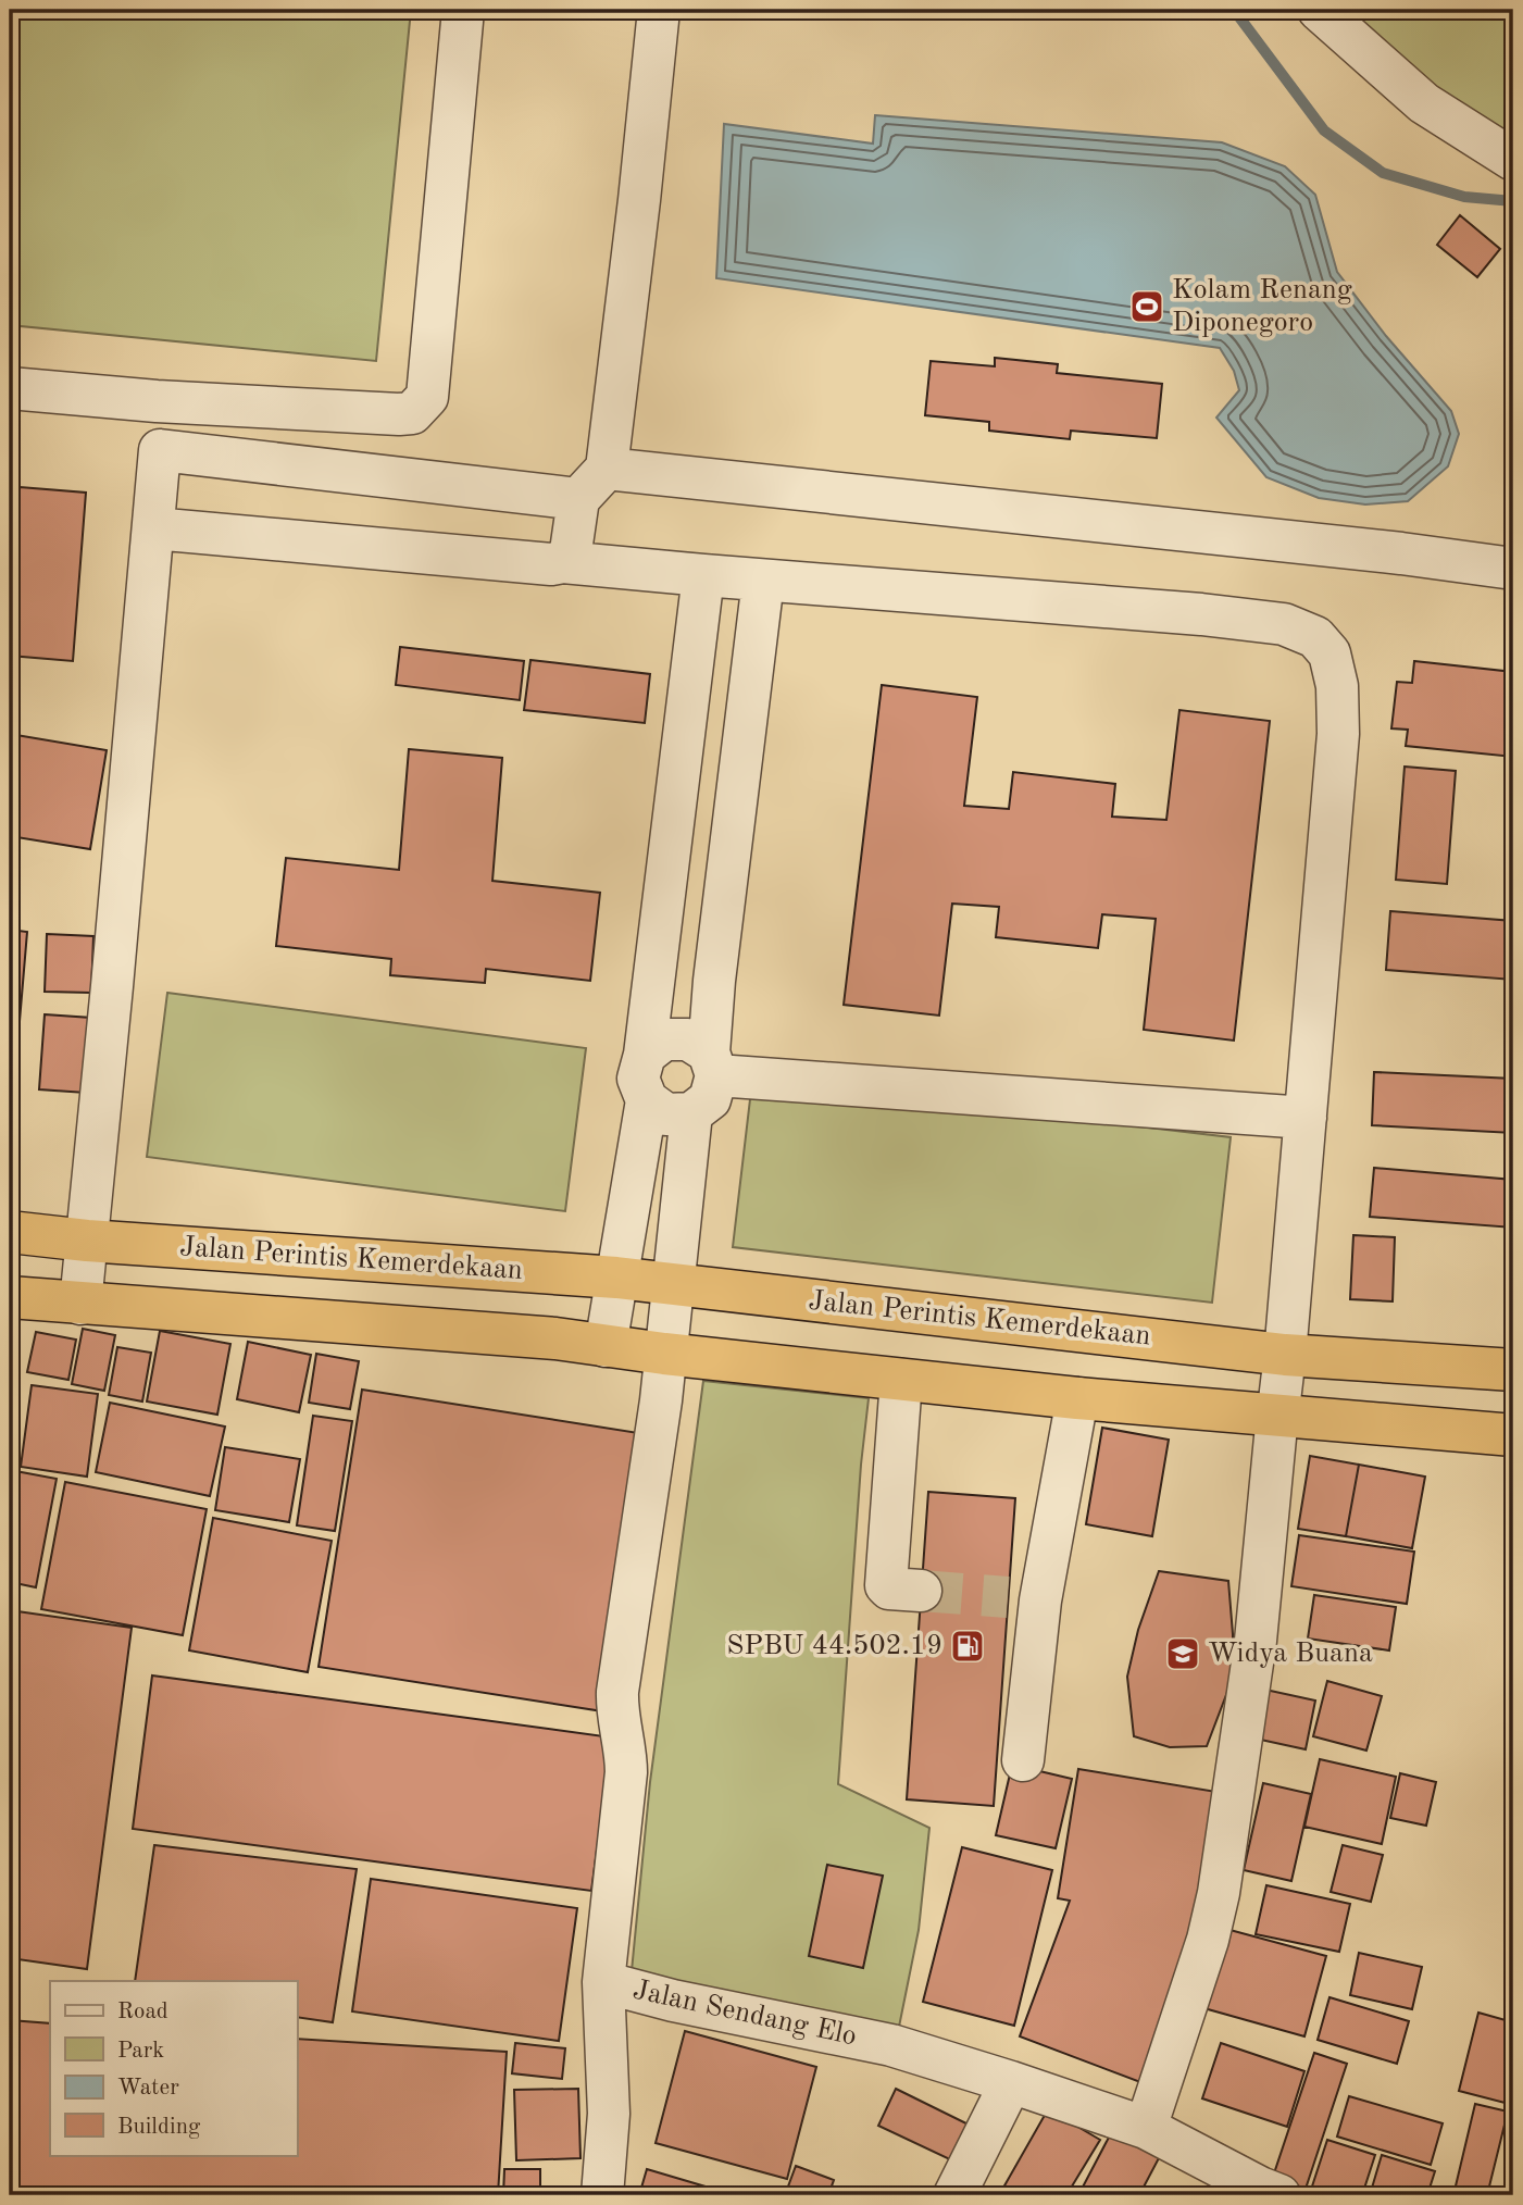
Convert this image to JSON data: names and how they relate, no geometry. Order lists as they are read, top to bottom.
{
  "streets": {
    "highway": ["Jalan Perintis Kemerdekaan"],
    "street": ["Jalan Sendang Elo"]
  },
  "places": {
    "sports": ["Kolam Renang Diponegoro"],
    "fuel station": ["SPBU 44.502.19"],
    "school or university": ["Widya Buana"]
  },
  "legend": [
    "Road",
    "Park",
    "Water",
    "Building"
  ]
}
